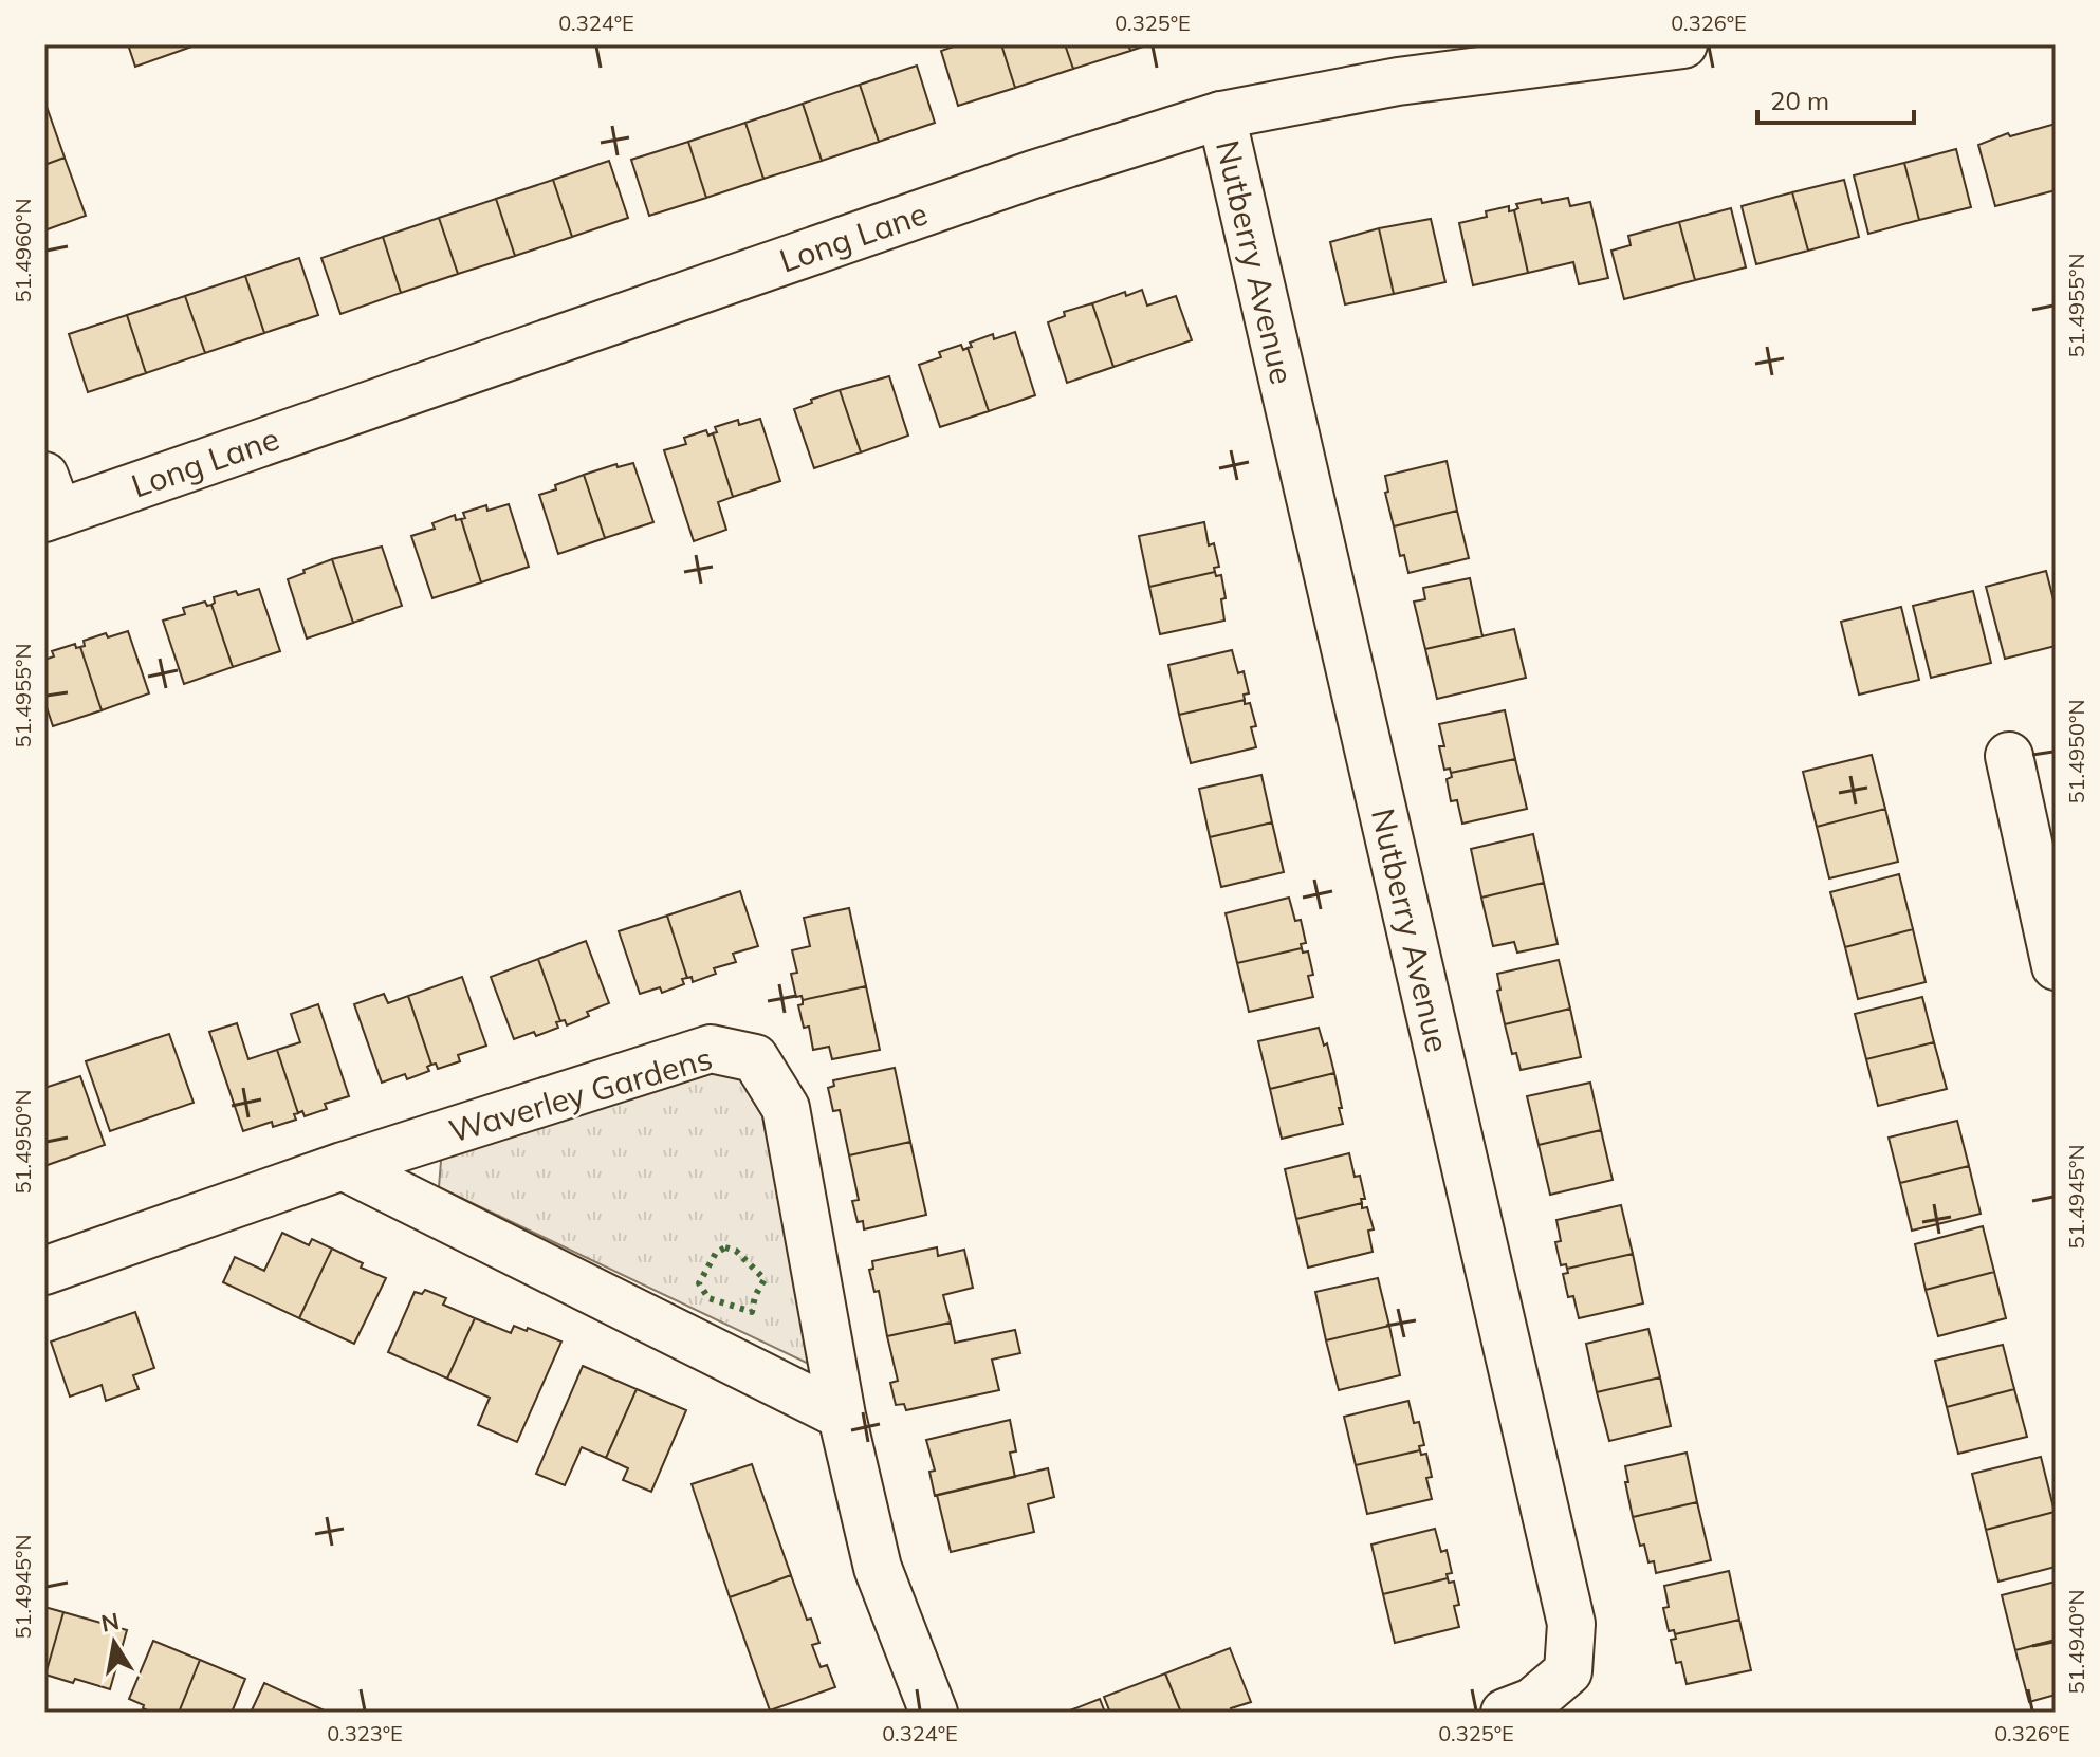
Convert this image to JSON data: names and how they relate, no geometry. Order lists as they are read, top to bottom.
{
  "streets": {
    "street": ["Long Lane", "Nutberry Avenue", "Waverley Gardens"]
  },
  "crossings": [
    ["Long Lane", "Nutberry Avenue"]
  ],
  "scale_bar": "20 m",
  "north": "top",
  "coordinates": [
    "0.324°E",
    "0.325°E",
    "0.326°E",
    "51.4960°N",
    "51.4955°N",
    "51.4950°N",
    "51.4945°N",
    "51.4940°N",
    "0.323°E"
  ]
}
